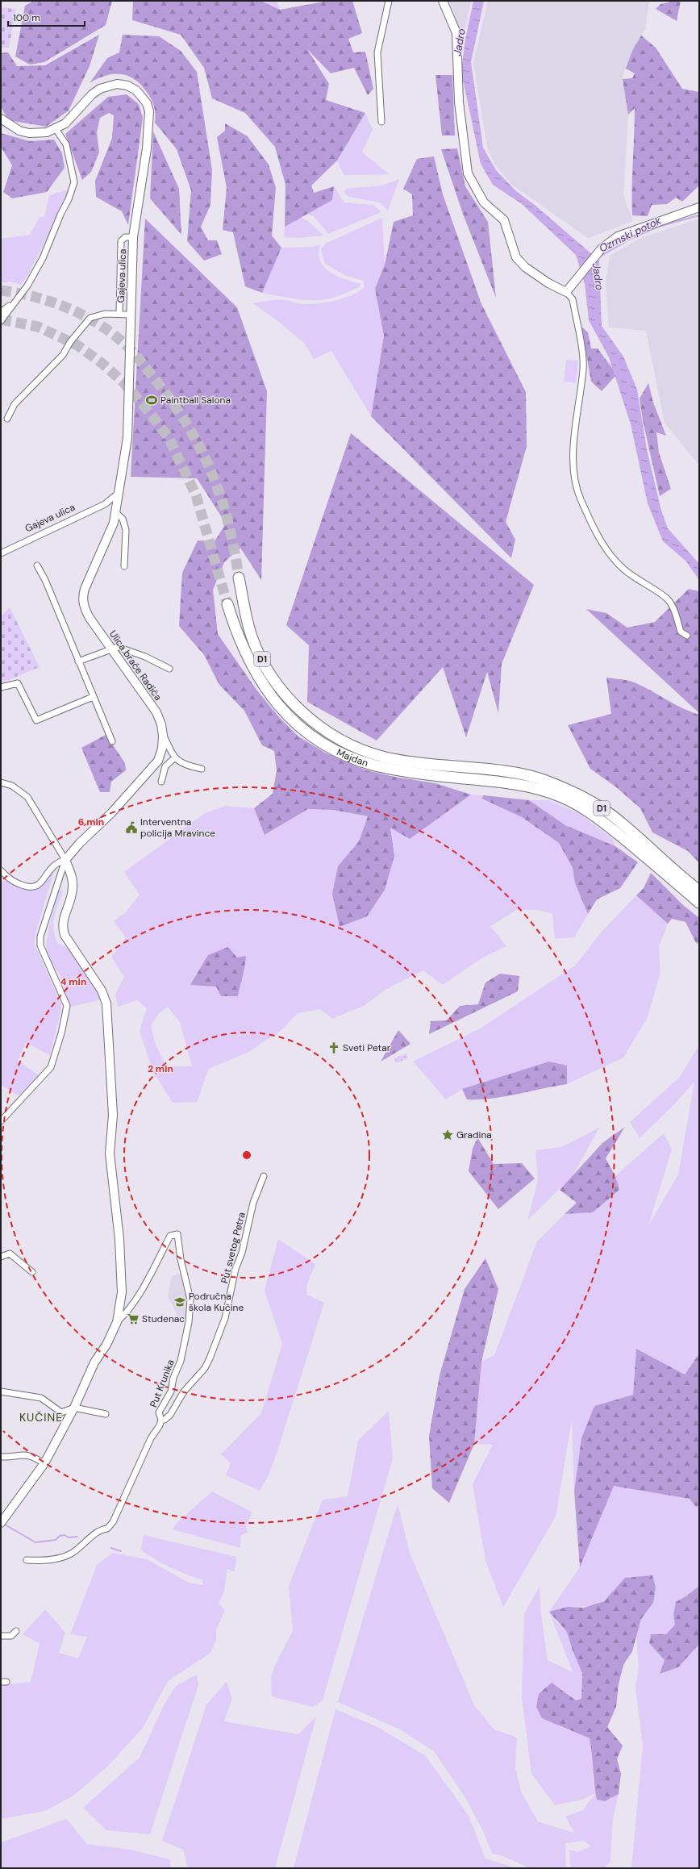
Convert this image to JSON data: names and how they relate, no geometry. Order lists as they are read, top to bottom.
{
  "streets": {
    "highway": ["D1", "Majdan"],
    "main road": ["Gajeva ulica", "Ulica braće Radića"],
    "street": ["Put svetog Petra", "Put Krunika"]
  },
  "crossings": [
    ["Gajeva ulica", "Ulica braće Radića"],
    ["D1", "Majdan"],
    ["Put svetog Petra", "Put Krunika"]
  ],
  "districts": ["KUČINE"],
  "water": ["Jadro", "Ozrnski potok"],
  "places": {
    "sports": ["Paintball Salona"],
    "public building": ["Interventna policija Mravince"],
    "church": ["Sveti Petar"],
    "place": ["Gradina"],
    "school or university": ["Područna škola Kučine"],
    "supermarket": ["Studenac"]
  },
  "scale_bar": "100 m",
  "rings": ["6 min", "4 min", "2 min"]
}
